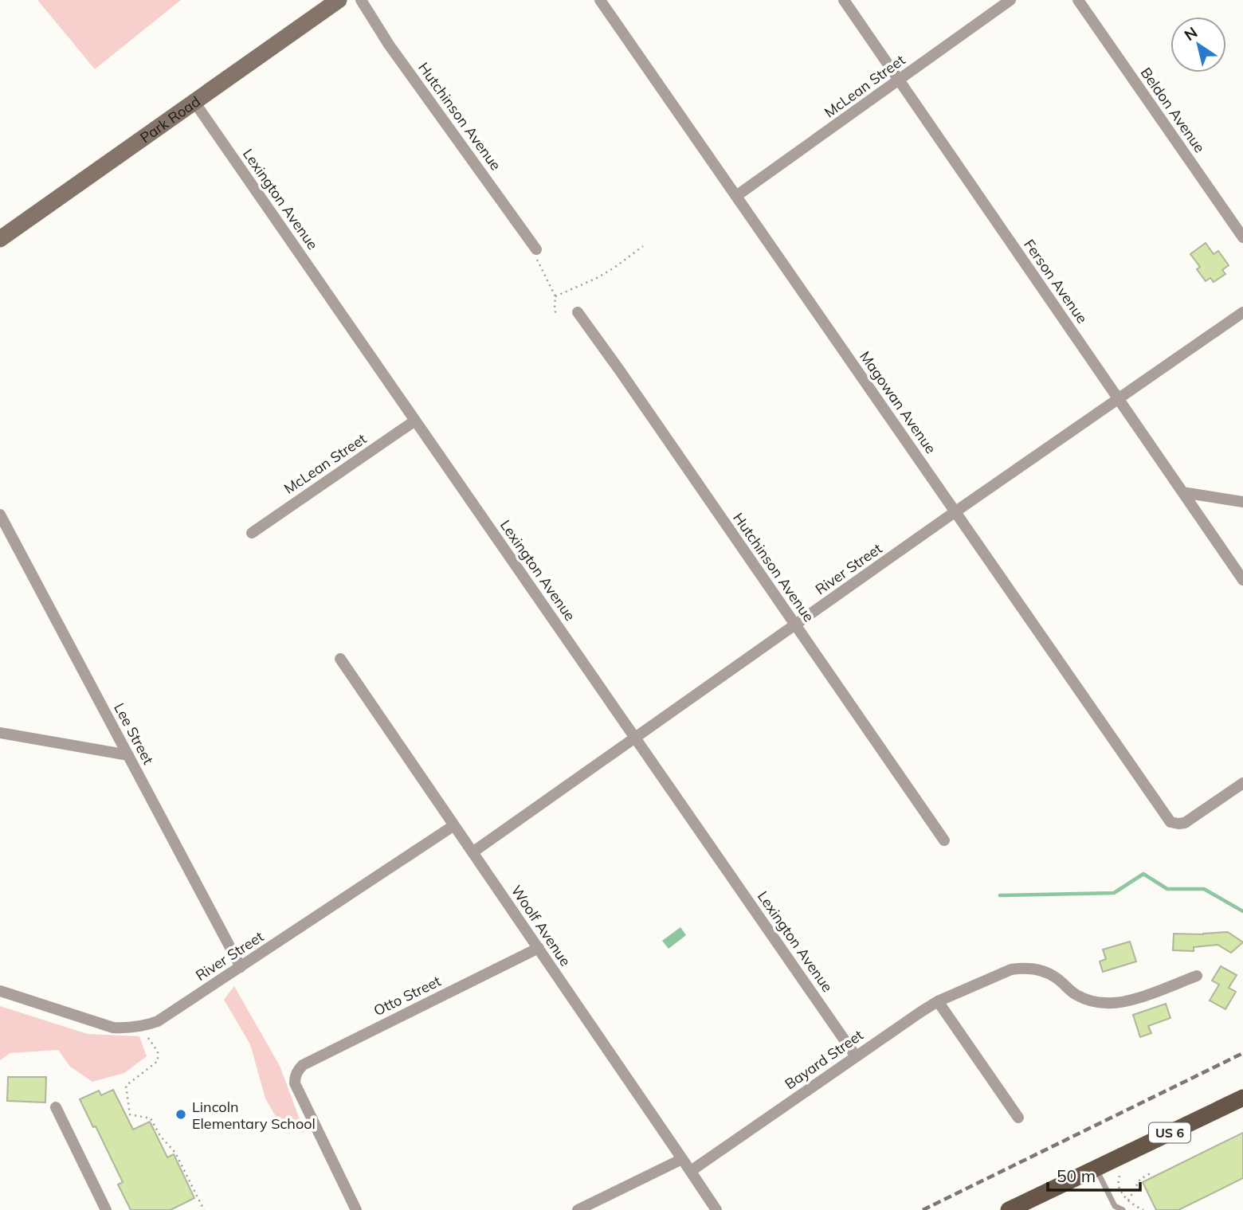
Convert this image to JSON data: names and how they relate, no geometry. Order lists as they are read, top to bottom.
{
  "streets": {
    "main road": ["US 6"],
    "street": [
      "McLean Street",
      "Beldon Avenue",
      "Hutchinson Avenue",
      "Park Road",
      "Lexington Avenue",
      "Ferson Avenue",
      "Magowan Avenue",
      "River Street",
      "Lee Street",
      "Woolf Avenue",
      "Otto Street",
      "Bayard Street"
    ]
  },
  "crossings": [
    ["McLean Street", "Lexington Avenue"],
    ["McLean Street", "Ferson Avenue"],
    ["McLean Street", "Magowan Avenue"],
    ["Hutchinson Avenue", "River Street"],
    ["Park Road", "Lexington Avenue"],
    ["Lexington Avenue", "River Street"],
    ["Lexington Avenue", "Bayard Street"],
    ["Ferson Avenue", "River Street"],
    ["Magowan Avenue", "River Street"],
    ["River Street", "Lee Street"],
    ["River Street", "Woolf Avenue"],
    ["Woolf Avenue", "Otto Street"],
    ["Woolf Avenue", "Bayard Street"]
  ],
  "places": ["Lincoln Elementary School"],
  "scale_bar": "50 m",
  "north": "top left"
}
